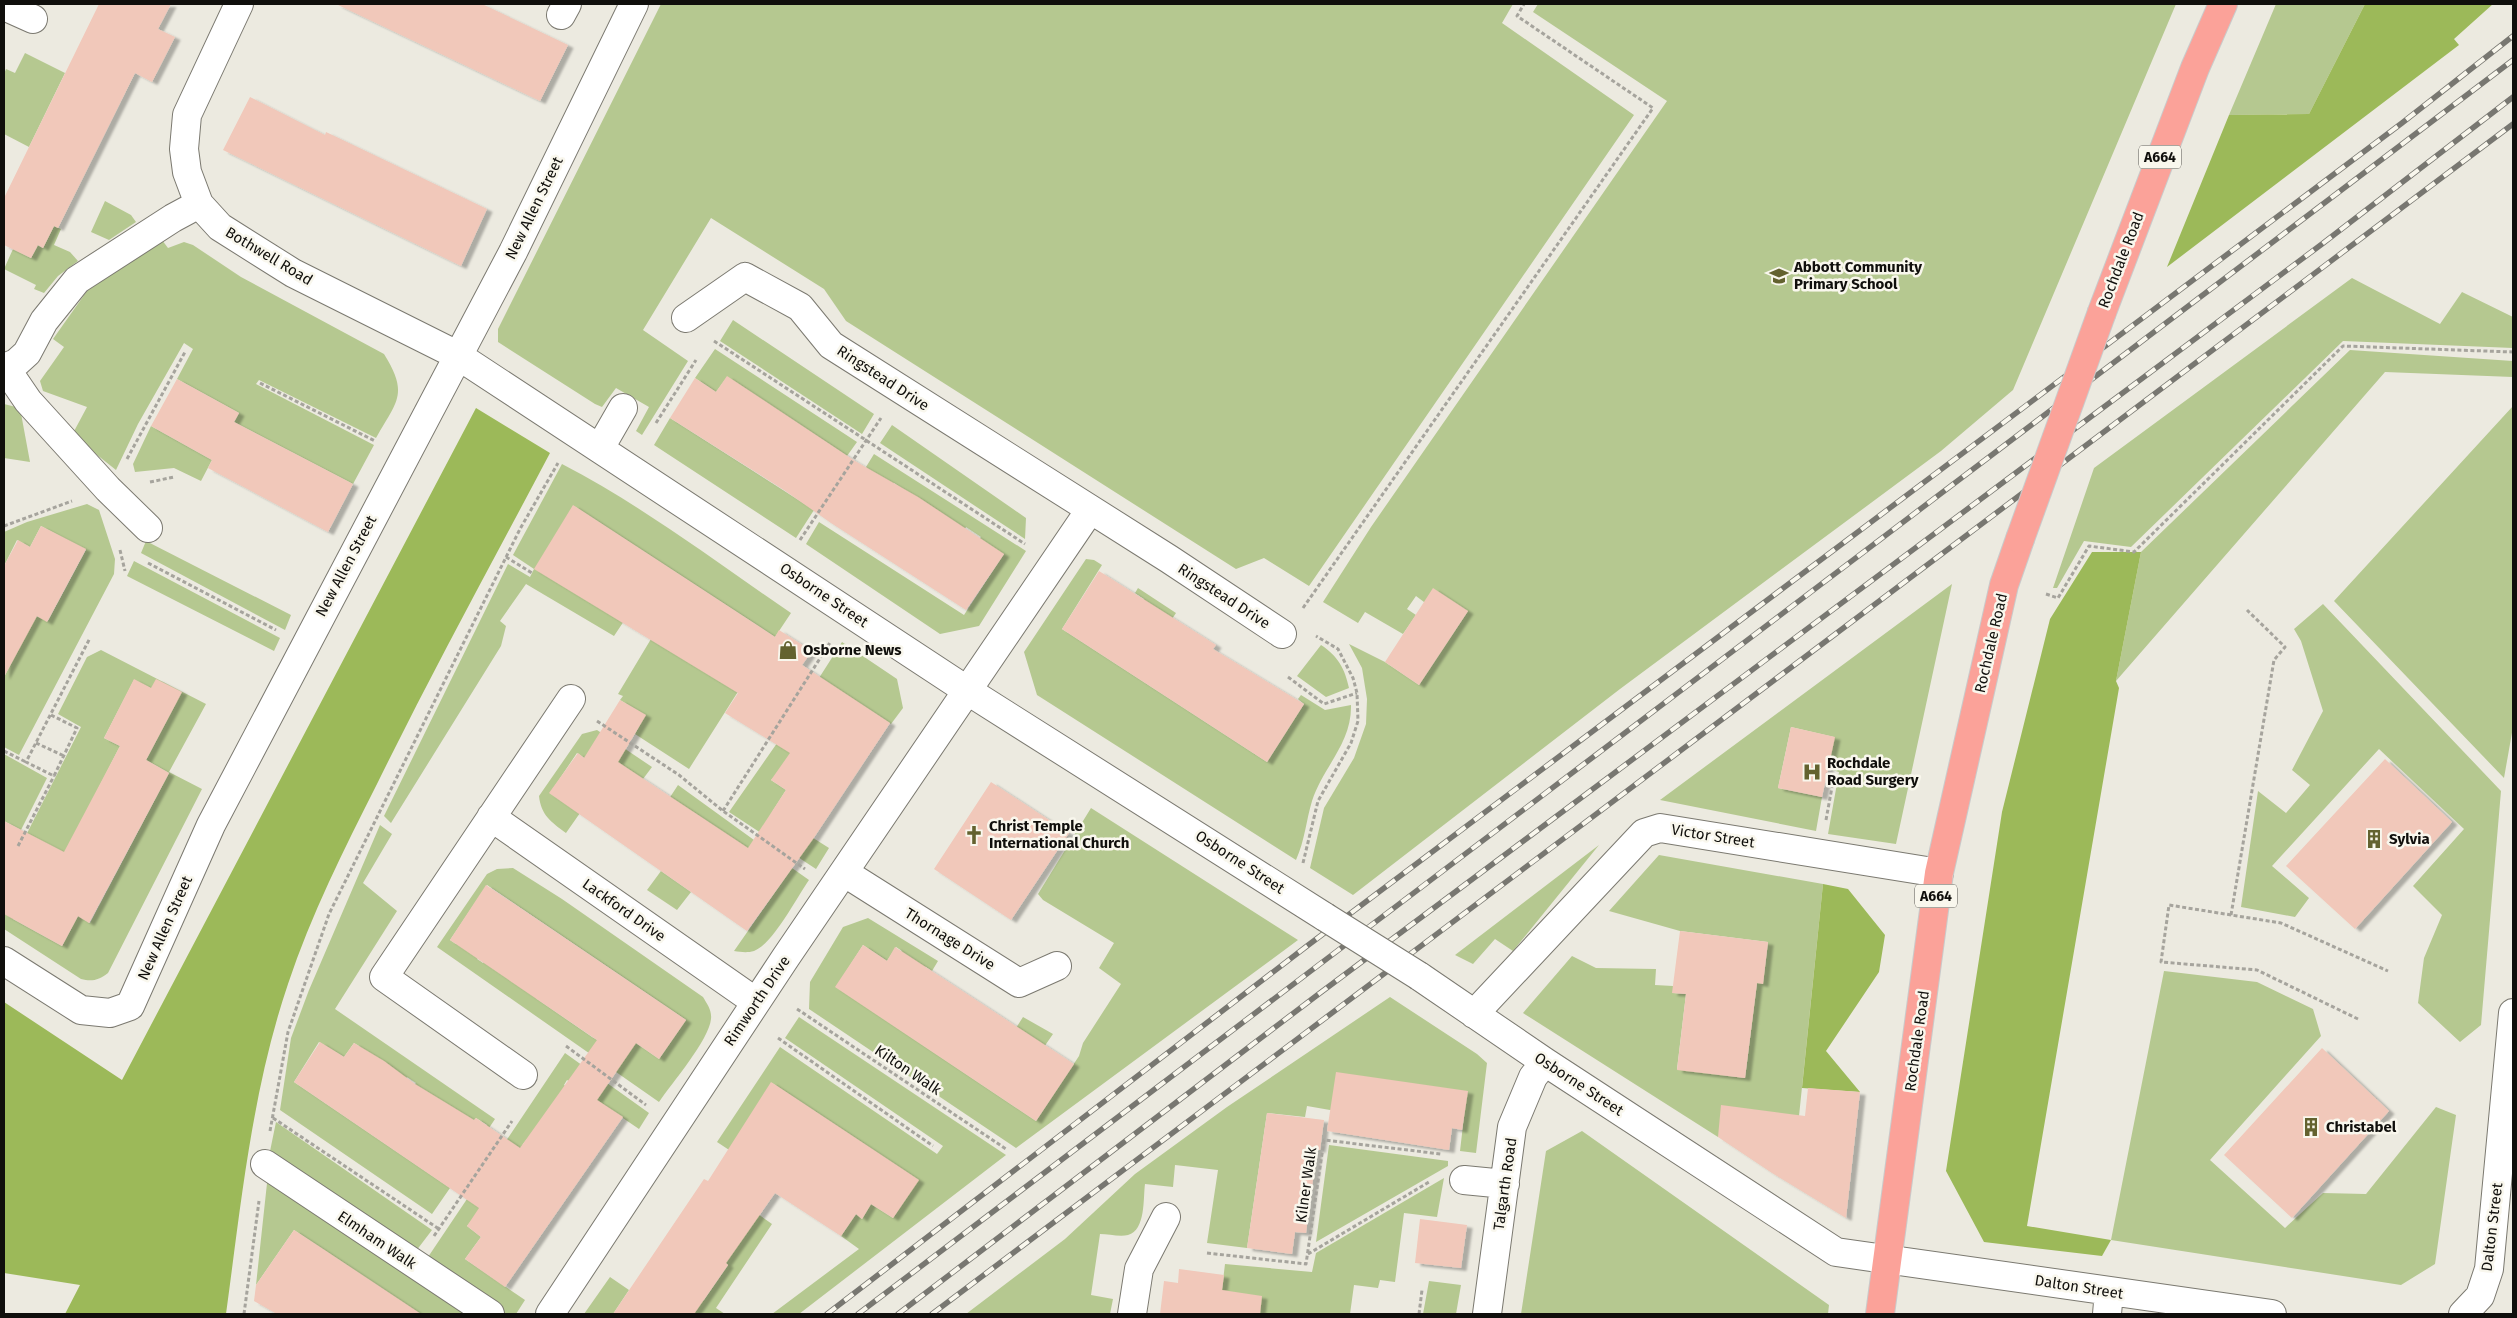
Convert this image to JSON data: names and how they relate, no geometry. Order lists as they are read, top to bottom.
{
  "streets": {
    "highway": ["A664", "Rochdale Road"],
    "street": [
      "New Allen Street",
      "Bothwell Road",
      "Ringstead Drive",
      "Osborne Street",
      "Victor Street",
      "Lackford Drive",
      "Thornage Drive",
      "Rimworth Drive",
      "Talgarth Road",
      "Dalton Street",
      "Elmham Walk"
    ],
    "path": ["Kilton Walk", "Kilner Walk"]
  },
  "crossings": [
    ["New Allen Street", "Bothwell Road"],
    ["New Allen Street", "Osborne Street"],
    ["Bothwell Road", "Osborne Street"],
    ["Rochdale Road", "Osborne Street"],
    ["Rochdale Road", "Victor Street"],
    ["Rochdale Road", "Dalton Street"],
    ["Osborne Street", "Victor Street"],
    ["Osborne Street", "Rimworth Drive"],
    ["Osborne Street", "Talgarth Road"],
    ["Osborne Street", "Dalton Street"],
    ["Lackford Drive", "Rimworth Drive"],
    ["Thornage Drive", "Rimworth Drive"]
  ],
  "places": {
    "school or university": ["Abbott Community Primary School"],
    "shop": ["Osborne News"],
    "hospital": ["Rochdale Road Surgery"],
    "church": ["Christ Temple International Church"],
    "building": ["Sylvia", "Christabel"]
  }
}
